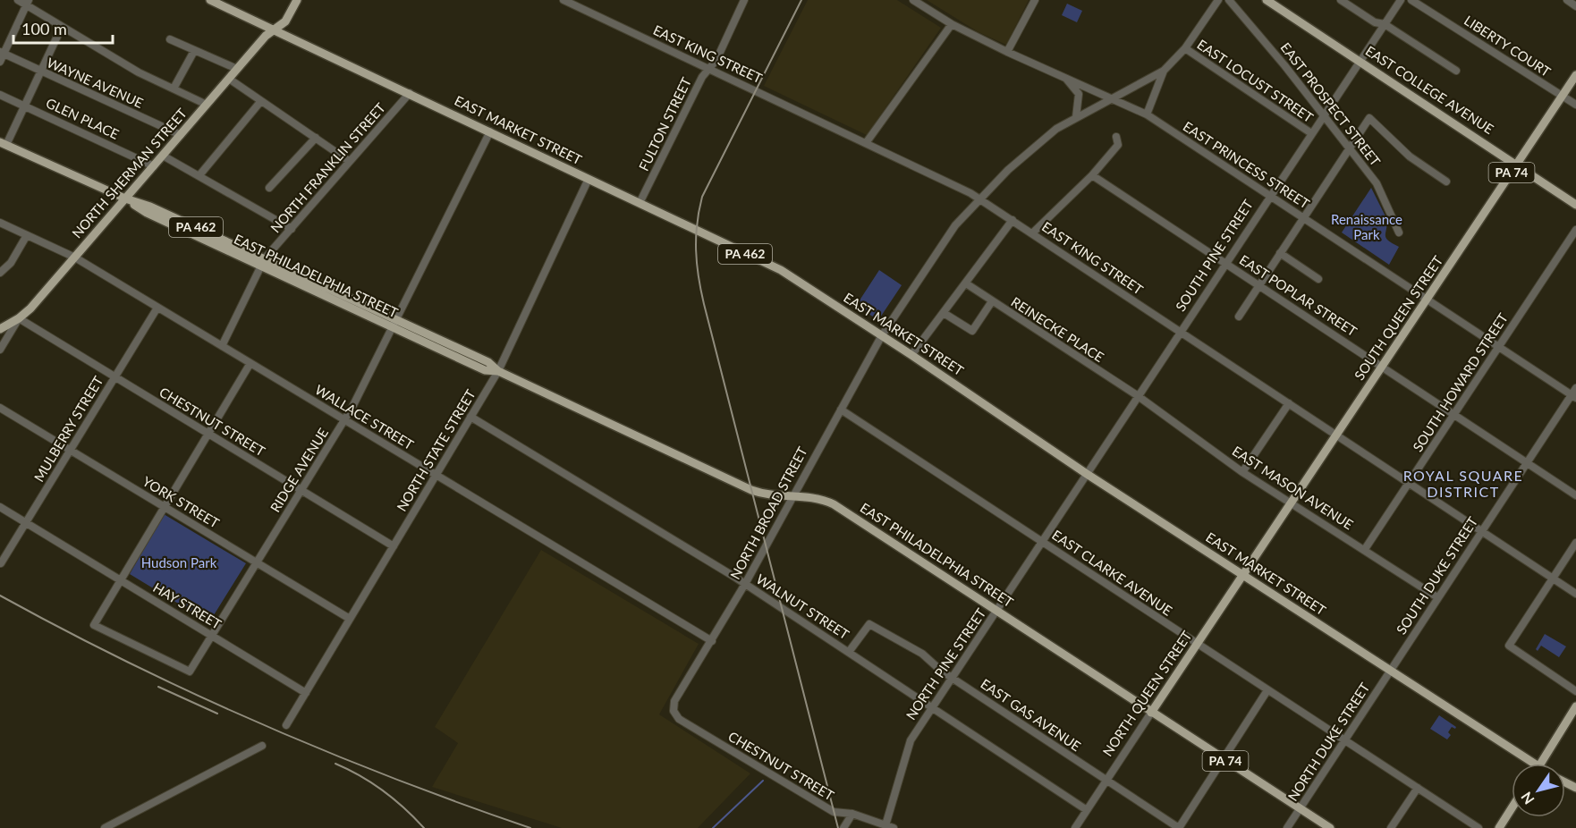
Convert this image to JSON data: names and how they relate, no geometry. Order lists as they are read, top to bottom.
{
  "streets": {
    "main road": [
      "EAST COLLEGE AVENUE",
      "EAST MARKET STREET",
      "PA 74",
      "NORTH SHERMAN STREET",
      "PA 462",
      "EAST PHILADELPHIA STREET",
      "SOUTH QUEEN STREET",
      "NORTH QUEEN STREET"
    ],
    "street": [
      "LIBERTY COURT",
      "EAST KING STREET",
      "EAST LOCUST STREET",
      "WAYNE AVENUE",
      "EAST PROSPECT STREET",
      "GLEN PLACE",
      "FULTON STREET",
      "EAST PRINCESS STREET",
      "NORTH FRANKLIN STREET",
      "SOUTH PINE STREET",
      "EAST POPLAR STREET",
      "REINECKE PLACE",
      "SOUTH HOWARD STREET",
      "WALLACE STREET",
      "CHESTNUT STREET",
      "MULBERRY STREET",
      "NORTH STATE STREET",
      "RIDGE AVENUE",
      "EAST MASON AVENUE",
      "YORK STREET",
      "NORTH BROAD STREET",
      "EAST CLARKE AVENUE",
      "SOUTH DUKE STREET",
      "HAY STREET",
      "WALNUT STREET",
      "NORTH PINE STREET",
      "EAST GAS AVENUE",
      "NORTH DUKE STREET"
    ]
  },
  "crossings": [
    ["LIBERTY COURT", "SOUTH QUEEN STREET"],
    ["EAST KING STREET", "FULTON STREET"],
    ["EAST KING STREET", "SOUTH PINE STREET"],
    ["EAST KING STREET", "SOUTH QUEEN STREET"],
    ["EAST KING STREET", "SOUTH HOWARD STREET"],
    ["EAST KING STREET", "NORTH BROAD STREET"],
    ["EAST KING STREET", "SOUTH DUKE STREET"],
    ["EAST LOCUST STREET", "SOUTH PINE STREET"],
    ["WAYNE AVENUE", "NORTH SHERMAN STREET"],
    ["EAST COLLEGE AVENUE", "SOUTH PINE STREET"],
    ["EAST COLLEGE AVENUE", "SOUTH QUEEN STREET"],
    ["EAST PROSPECT STREET", "SOUTH PINE STREET"],
    ["GLEN PLACE", "NORTH SHERMAN STREET"],
    ["FULTON STREET", "EAST MARKET STREET"],
    ["EAST MARKET STREET", "NORTH FRANKLIN STREET"],
    ["EAST MARKET STREET", "NORTH SHERMAN STREET"],
    ["EAST MARKET STREET", "SOUTH PINE STREET"],
    ["EAST MARKET STREET", "SOUTH QUEEN STREET"],
    ["EAST MARKET STREET", "NORTH STATE STREET"],
    ["EAST MARKET STREET", "RIDGE AVENUE"],
    ["EAST MARKET STREET", "NORTH BROAD STREET"],
    ["EAST MARKET STREET", "SOUTH DUKE STREET"],
    ["EAST MARKET STREET", "NORTH PINE STREET"],
    ["EAST MARKET STREET", "NORTH QUEEN STREET"],
    ["EAST MARKET STREET", "NORTH DUKE STREET"],
    ["EAST PRINCESS STREET", "SOUTH PINE STREET"],
    ["EAST PRINCESS STREET", "SOUTH QUEEN STREET"],
    ["EAST PRINCESS STREET", "SOUTH HOWARD STREET"],
    ["EAST PRINCESS STREET", "NORTH BROAD STREET"],
    ["EAST PRINCESS STREET", "SOUTH DUKE STREET"],
    ["NORTH FRANKLIN STREET", "EAST PHILADELPHIA STREET"],
    ["NORTH FRANKLIN STREET", "WALLACE STREET"],
    ["NORTH SHERMAN STREET", "EAST PHILADELPHIA STREET"],
    ["NORTH SHERMAN STREET", "WALLACE STREET"],
    ["NORTH SHERMAN STREET", "CHESTNUT STREET"],
    ["SOUTH PINE STREET", "EAST POPLAR STREET"],
    ["SOUTH PINE STREET", "REINECKE PLACE"],
    ["SOUTH PINE STREET", "EAST MASON AVENUE"],
    ["SOUTH PINE STREET", "NORTH PINE STREET"],
    ["EAST PHILADELPHIA STREET", "NORTH STATE STREET"],
    ["EAST PHILADELPHIA STREET", "RIDGE AVENUE"],
    ["EAST PHILADELPHIA STREET", "NORTH BROAD STREET"],
    ["EAST PHILADELPHIA STREET", "NORTH PINE STREET"],
    ["EAST PHILADELPHIA STREET", "NORTH QUEEN STREET"],
    ["EAST PHILADELPHIA STREET", "NORTH DUKE STREET"],
    ["EAST POPLAR STREET", "SOUTH QUEEN STREET"],
    ["EAST POPLAR STREET", "SOUTH HOWARD STREET"],
    ["EAST POPLAR STREET", "SOUTH DUKE STREET"],
    ["SOUTH QUEEN STREET", "EAST MASON AVENUE"],
    ["SOUTH QUEEN STREET", "NORTH QUEEN STREET"],
    ["REINECKE PLACE", "EAST MASON AVENUE"],
    ["SOUTH HOWARD STREET", "EAST MASON AVENUE"],
    ["WALLACE STREET", "MULBERRY STREET"],
    ["WALLACE STREET", "NORTH STATE STREET"],
    ["WALLACE STREET", "RIDGE AVENUE"],
    ["WALLACE STREET", "NORTH BROAD STREET"],
    ["CHESTNUT STREET", "MULBERRY STREET"],
    ["CHESTNUT STREET", "NORTH STATE STREET"],
    ["CHESTNUT STREET", "RIDGE AVENUE"],
    ["CHESTNUT STREET", "NORTH BROAD STREET"],
    ["CHESTNUT STREET", "NORTH PINE STREET"],
    ["MULBERRY STREET", "YORK STREET"],
    ["MULBERRY STREET", "HAY STREET"],
    ["NORTH STATE STREET", "YORK STREET"],
    ["NORTH STATE STREET", "HAY STREET"],
    ["NORTH STATE STREET", "WALNUT STREET"],
    ["RIDGE AVENUE", "YORK STREET"],
    ["RIDGE AVENUE", "HAY STREET"],
    ["EAST MASON AVENUE", "SOUTH DUKE STREET"],
    ["NORTH BROAD STREET", "EAST CLARKE AVENUE"],
    ["NORTH BROAD STREET", "WALNUT STREET"],
    ["EAST CLARKE AVENUE", "NORTH PINE STREET"],
    ["EAST CLARKE AVENUE", "NORTH QUEEN STREET"],
    ["EAST CLARKE AVENUE", "NORTH DUKE STREET"],
    ["SOUTH DUKE STREET", "NORTH DUKE STREET"],
    ["WALNUT STREET", "NORTH PINE STREET"],
    ["WALNUT STREET", "NORTH QUEEN STREET"],
    ["WALNUT STREET", "EAST GAS AVENUE"],
    ["NORTH PINE STREET", "EAST GAS AVENUE"],
    ["NORTH QUEEN STREET", "EAST GAS AVENUE"]
  ],
  "districts": ["ROYAL SQUARE DISTRICT"],
  "parks": ["Renaissance Park", "Hudson Park"],
  "scale_bar": "100 m",
  "north": "bottom left"
}
